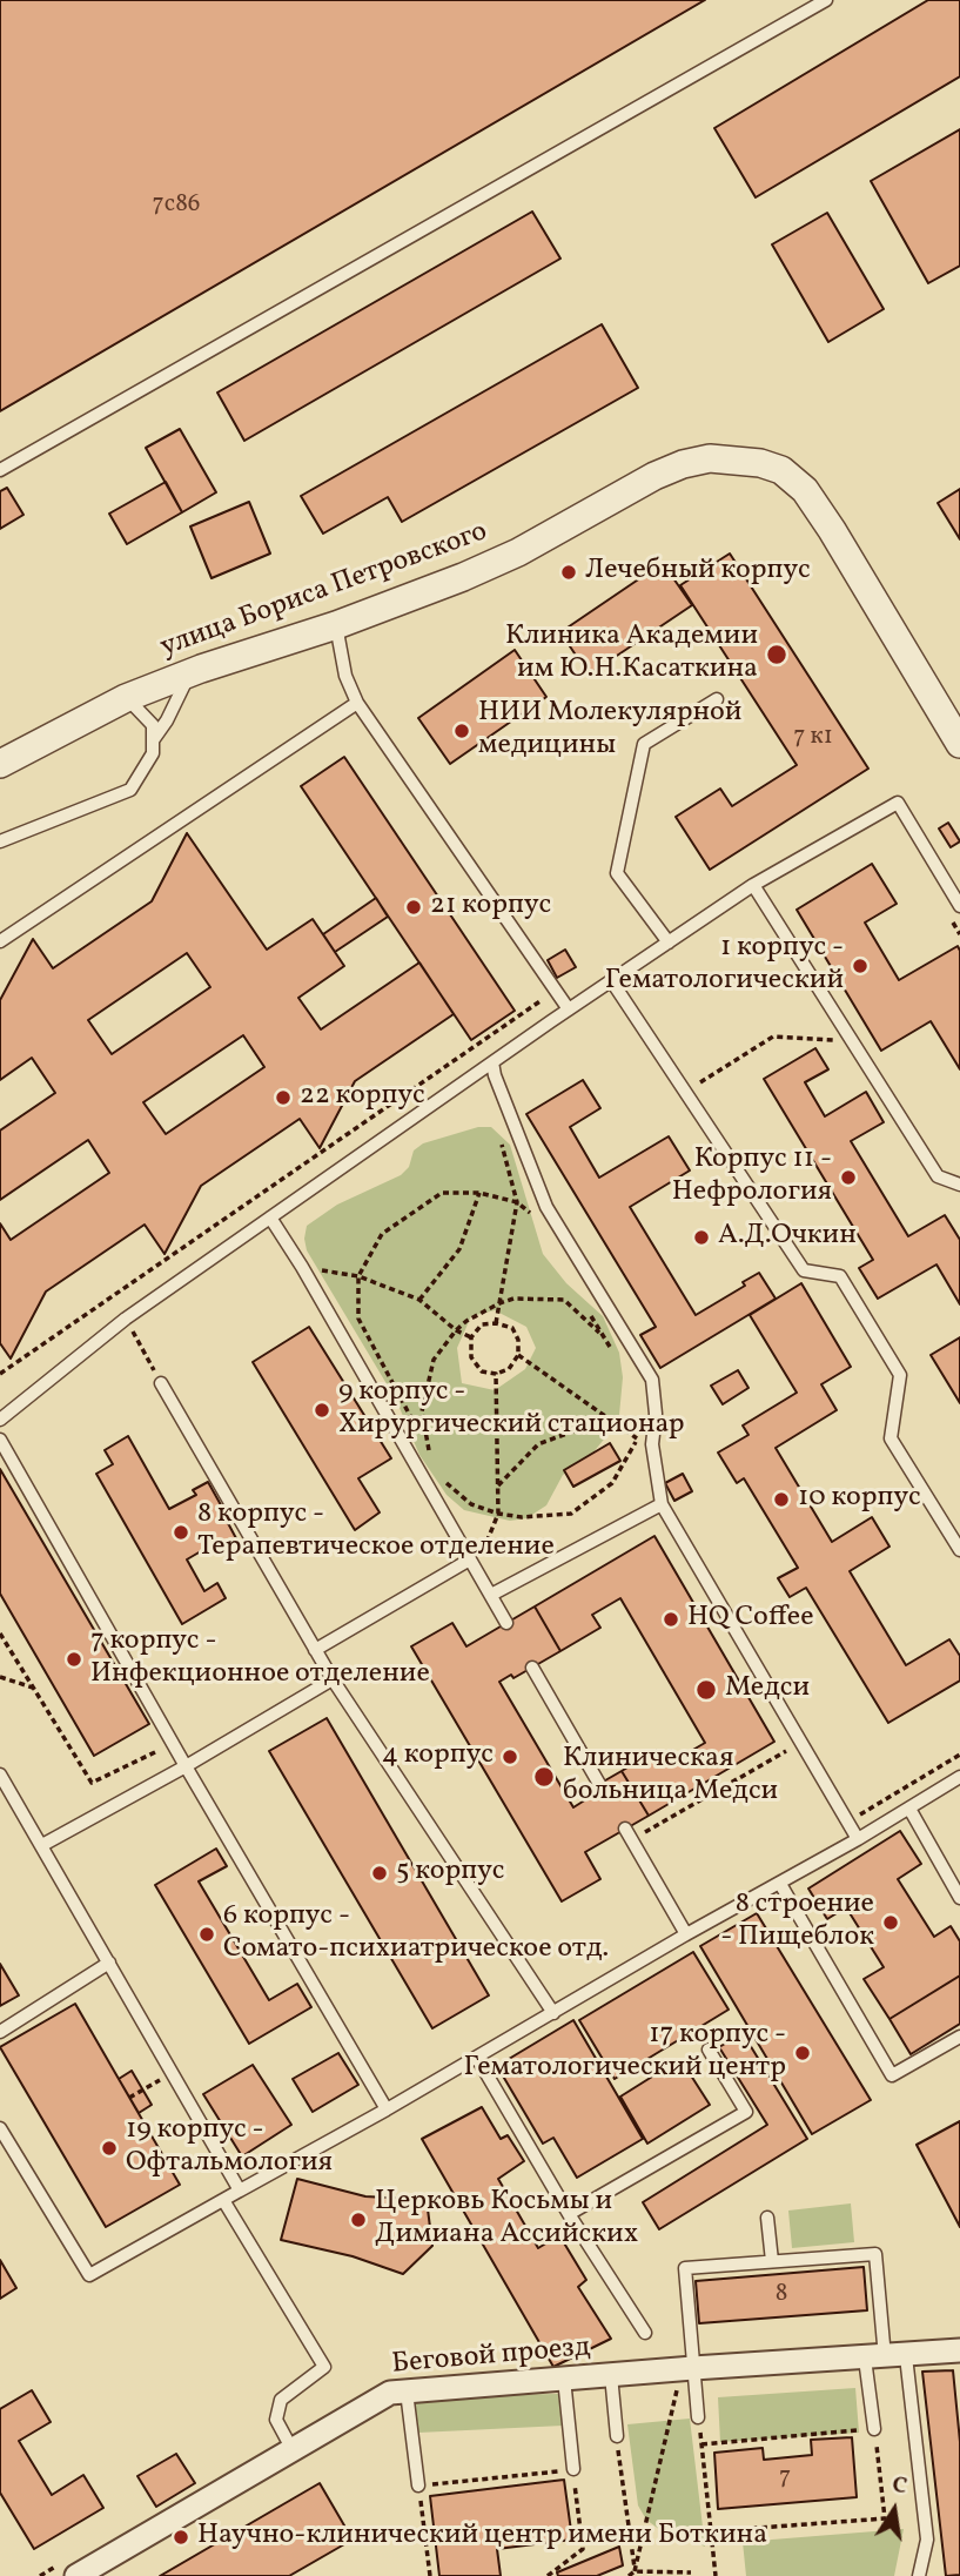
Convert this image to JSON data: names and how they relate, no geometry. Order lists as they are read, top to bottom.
{
  "streets": {
    "street": ["улица Бориса Петровского", "Беговой проезд"]
  },
  "places": [
    "Лечебный корпус",
    "Клиника Академии им Ю.Н.Касаткина",
    "НИИ Молекулярной медицины",
    "21 корпус",
    "1 корпус - Гематологический",
    "22 корпус",
    "Корпус 11 - Нефрология",
    "А.Д.Очкин",
    "9 корпус - Хирургический стационар",
    "10 корпус",
    "8 корпус - Терапевтическое отделение",
    "HQ Coffee",
    "7 корпус - Инфекционное отделение",
    "Медси",
    "4 корпус",
    "Клиническая больница Медси",
    "5 корпус",
    "8 строение - Пищеблок",
    "6 корпус - Сомато-психиатрическое отд.",
    "17 корпус - Гематологический центр",
    "19 корпус - Офтальмология",
    "Церковь Косьмы и Димиана Ассийских",
    "Научно-клинический центр имени Боткина"
  ],
  "house_numbers": [
    "7с86",
    "7 к1",
    "8",
    "7"
  ],
  "north": "top"
}
